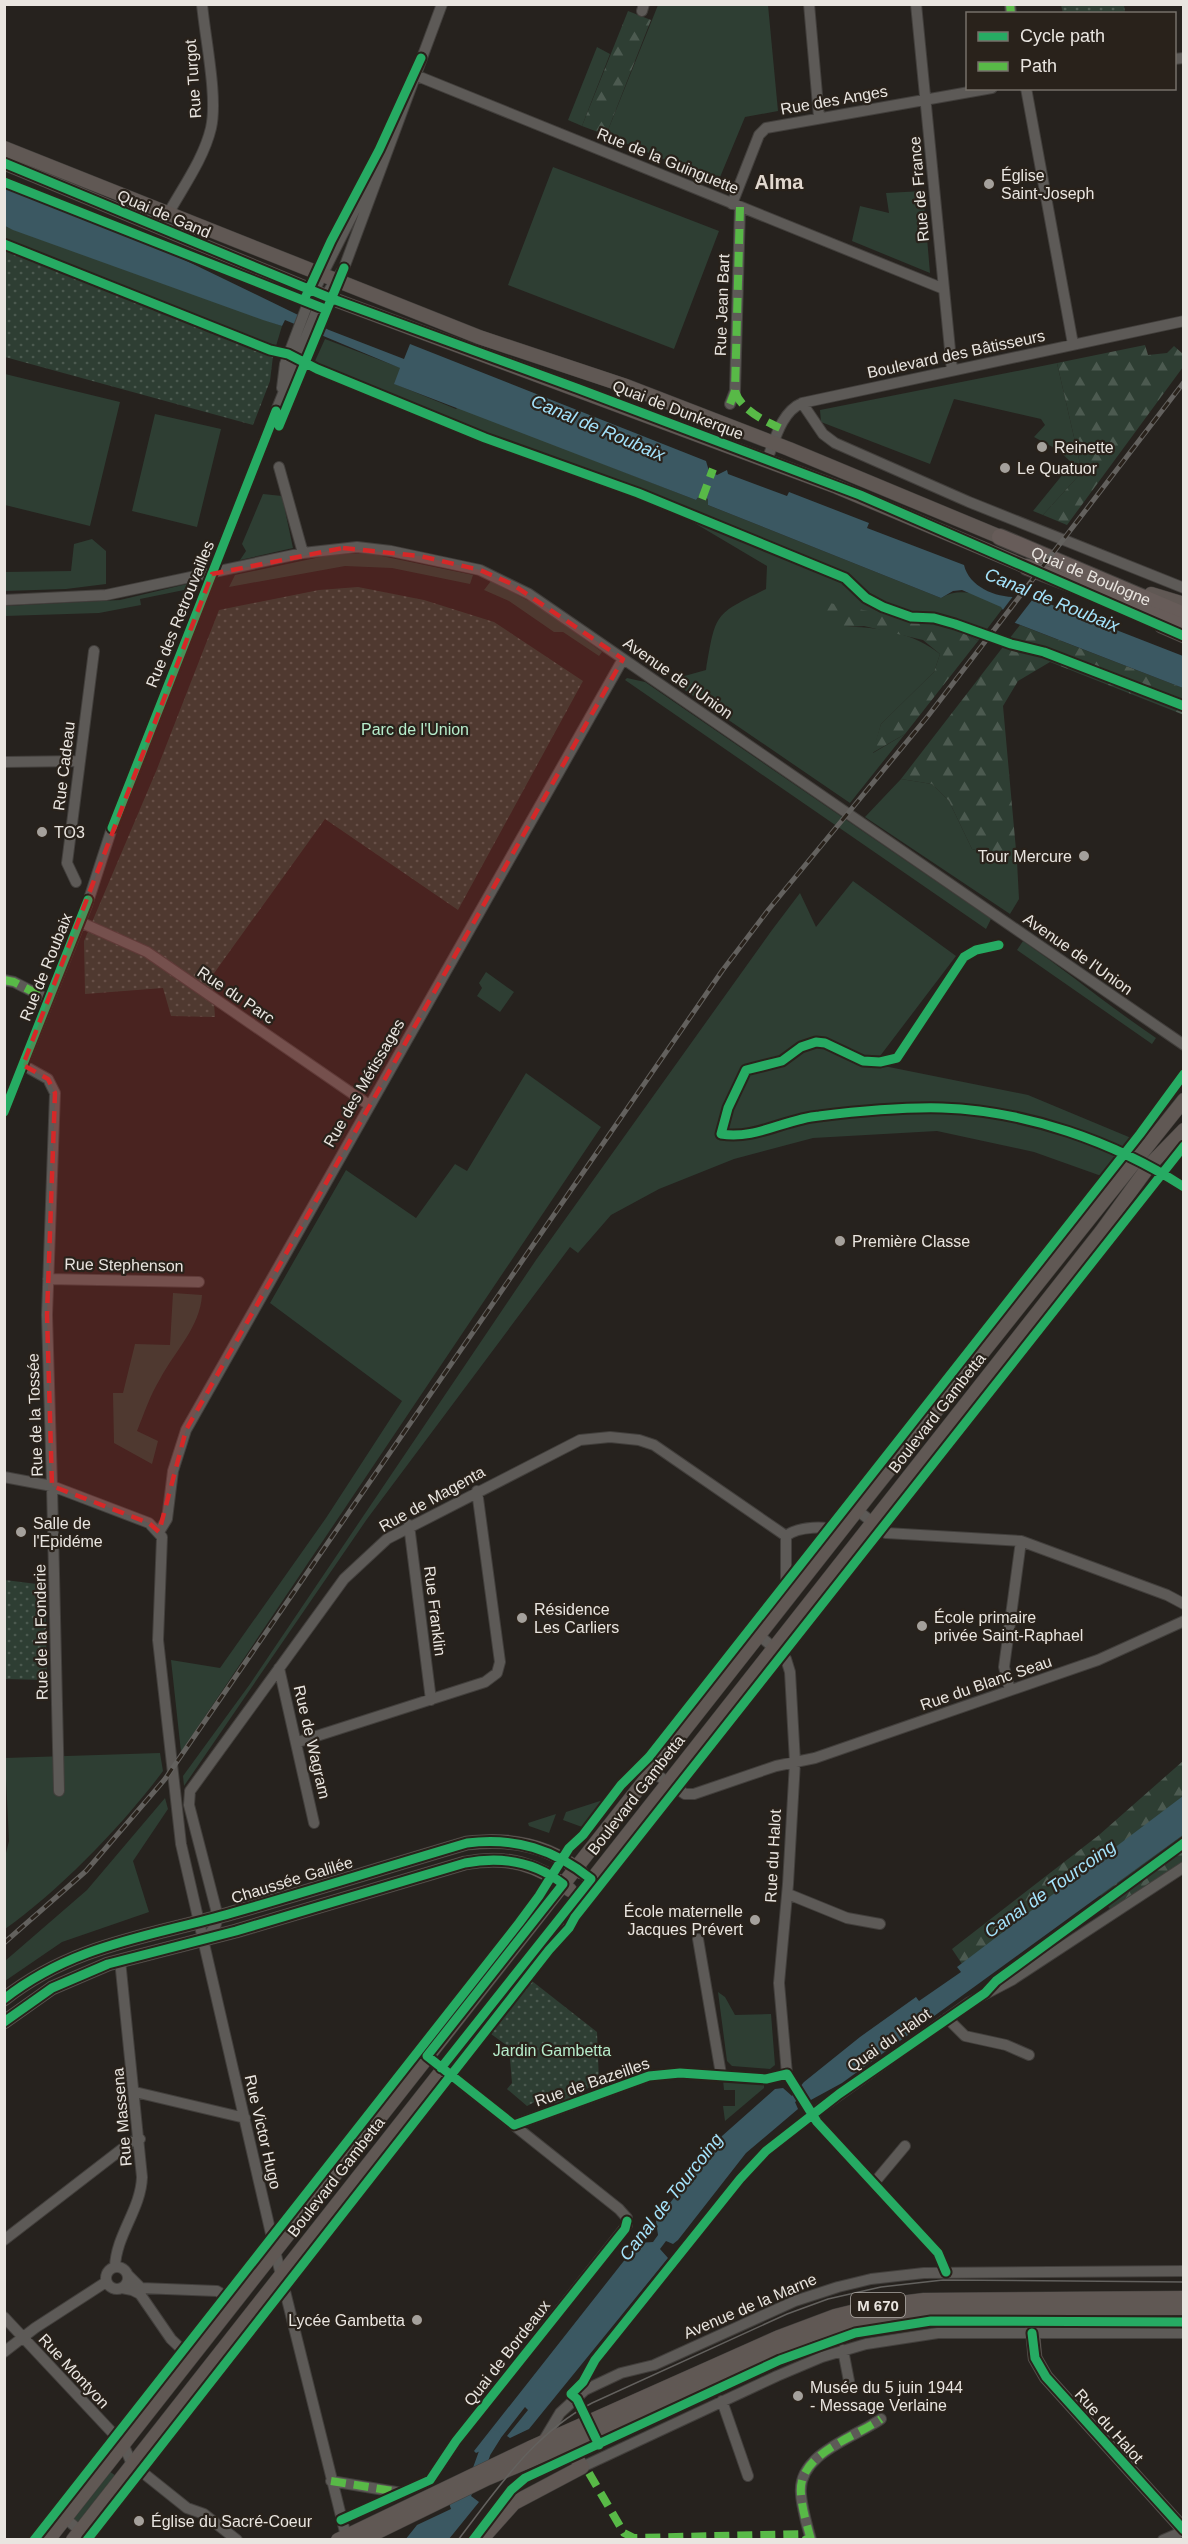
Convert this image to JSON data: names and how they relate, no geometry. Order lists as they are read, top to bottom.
{
  "streets": {
    "highway": ["Quai de Boulogne"],
    "main road": [
      "Quai de Gand",
      "Quai de Dunkerque",
      "Boulevard Gambetta",
      "Rue du Halot",
      "Chaussée Galilée",
      "M 670"
    ],
    "street": [
      "Rue Turgot",
      "Rue des Anges",
      "Rue de la Guinguette",
      "Rue de France",
      "Rue Jean Bart",
      "Boulevard des Bâtisseurs",
      "Rue des Retrouvailles",
      "Avenue de l'Union",
      "Rue Cadeau",
      "Rue de Roubaix",
      "Rue du Parc",
      "Rue des Métissages",
      "Rue Stephenson",
      "Rue de la Tossée",
      "Rue de Magenta",
      "Rue Franklin",
      "Rue de la Fonderie",
      "Rue du Blanc Seau",
      "Rue de Wagram",
      "Quai du Halot",
      "Rue de Bazeilles",
      "Rue Massena",
      "Rue Victor Hugo",
      "Avenue de la Marne",
      "Quai de Bordeaux",
      "Rue Montyon"
    ]
  },
  "crossings": [
    ["Rue Turgot", "Quai de Gand"],
    ["Rue des Anges", "Rue de la Guinguette"],
    ["Rue des Anges", "Rue de France"],
    ["Rue des Anges", "Rue Jean Bart"],
    ["Rue de la Guinguette", "Rue de France"],
    ["Rue de la Guinguette", "Rue Jean Bart"],
    ["Rue de la Guinguette", "Rue des Retrouvailles"],
    ["Rue de France", "Boulevard des Bâtisseurs"],
    ["Quai de Gand", "Quai de Dunkerque"],
    ["Quai de Gand", "Rue des Retrouvailles"],
    ["Quai de Dunkerque", "Quai de Boulogne"],
    ["Quai de Dunkerque", "Rue des Retrouvailles"],
    ["Rue des Retrouvailles", "Avenue de l'Union"],
    ["Rue des Retrouvailles", "Rue de Roubaix"],
    ["Avenue de l'Union", "Rue des Métissages"],
    ["Rue de Roubaix", "Rue du Parc"],
    ["Rue de Roubaix", "Rue de la Tossée"],
    ["Rue du Parc", "Rue des Métissages"],
    ["Rue des Métissages", "Rue de la Tossée"],
    ["Rue Stephenson", "Rue de la Tossée"],
    ["Boulevard Gambetta", "Rue du Blanc Seau"],
    ["Boulevard Gambetta", "Rue du Halot"],
    ["Boulevard Gambetta", "Chaussée Galilée"],
    ["Boulevard Gambetta", "Rue Victor Hugo"],
    ["Boulevard Gambetta", "Rue Montyon"],
    ["Rue de la Tossée", "Rue de la Fonderie"],
    ["Rue de Magenta", "Rue Franklin"],
    ["Rue de Magenta", "Rue de Wagram"],
    ["Rue de Magenta", "Chaussée Galilée"],
    ["Rue du Blanc Seau", "Rue du Halot"],
    ["Rue du Halot", "Quai du Halot"],
    ["Rue du Halot", "Rue de Bazeilles"],
    ["Rue du Halot", "M 670"],
    ["Chaussée Galilée", "Rue Massena"],
    ["Chaussée Galilée", "Rue Victor Hugo"],
    ["Rue de Bazeilles", "Quai de Bordeaux"],
    ["Rue Victor Hugo", "M 670"],
    ["Rue Victor Hugo", "Quai de Bordeaux"],
    ["M 670", "Avenue de la Marne"]
  ],
  "districts": ["Alma"],
  "water": ["Canal de Roubaix", "Canal de Tourcoing"],
  "parks": ["Parc de l'Union", "Jardin Gambetta"],
  "places": [
    "Église Saint-Joseph",
    "Reinette",
    "Le Quatuor",
    "TO3",
    "Tour Mercure",
    "Première Classe",
    "Salle de l'Epidéme",
    "Résidence Les Carliers",
    "École primaire privée Saint-Raphael",
    "École maternelle Jacques Prévert",
    "Lycée Gambetta",
    "Musée du 5 juin 1944 - Message Verlaine",
    "Église du Sacré-Coeur"
  ],
  "legend": ["Cycle path", "Path"]
}
